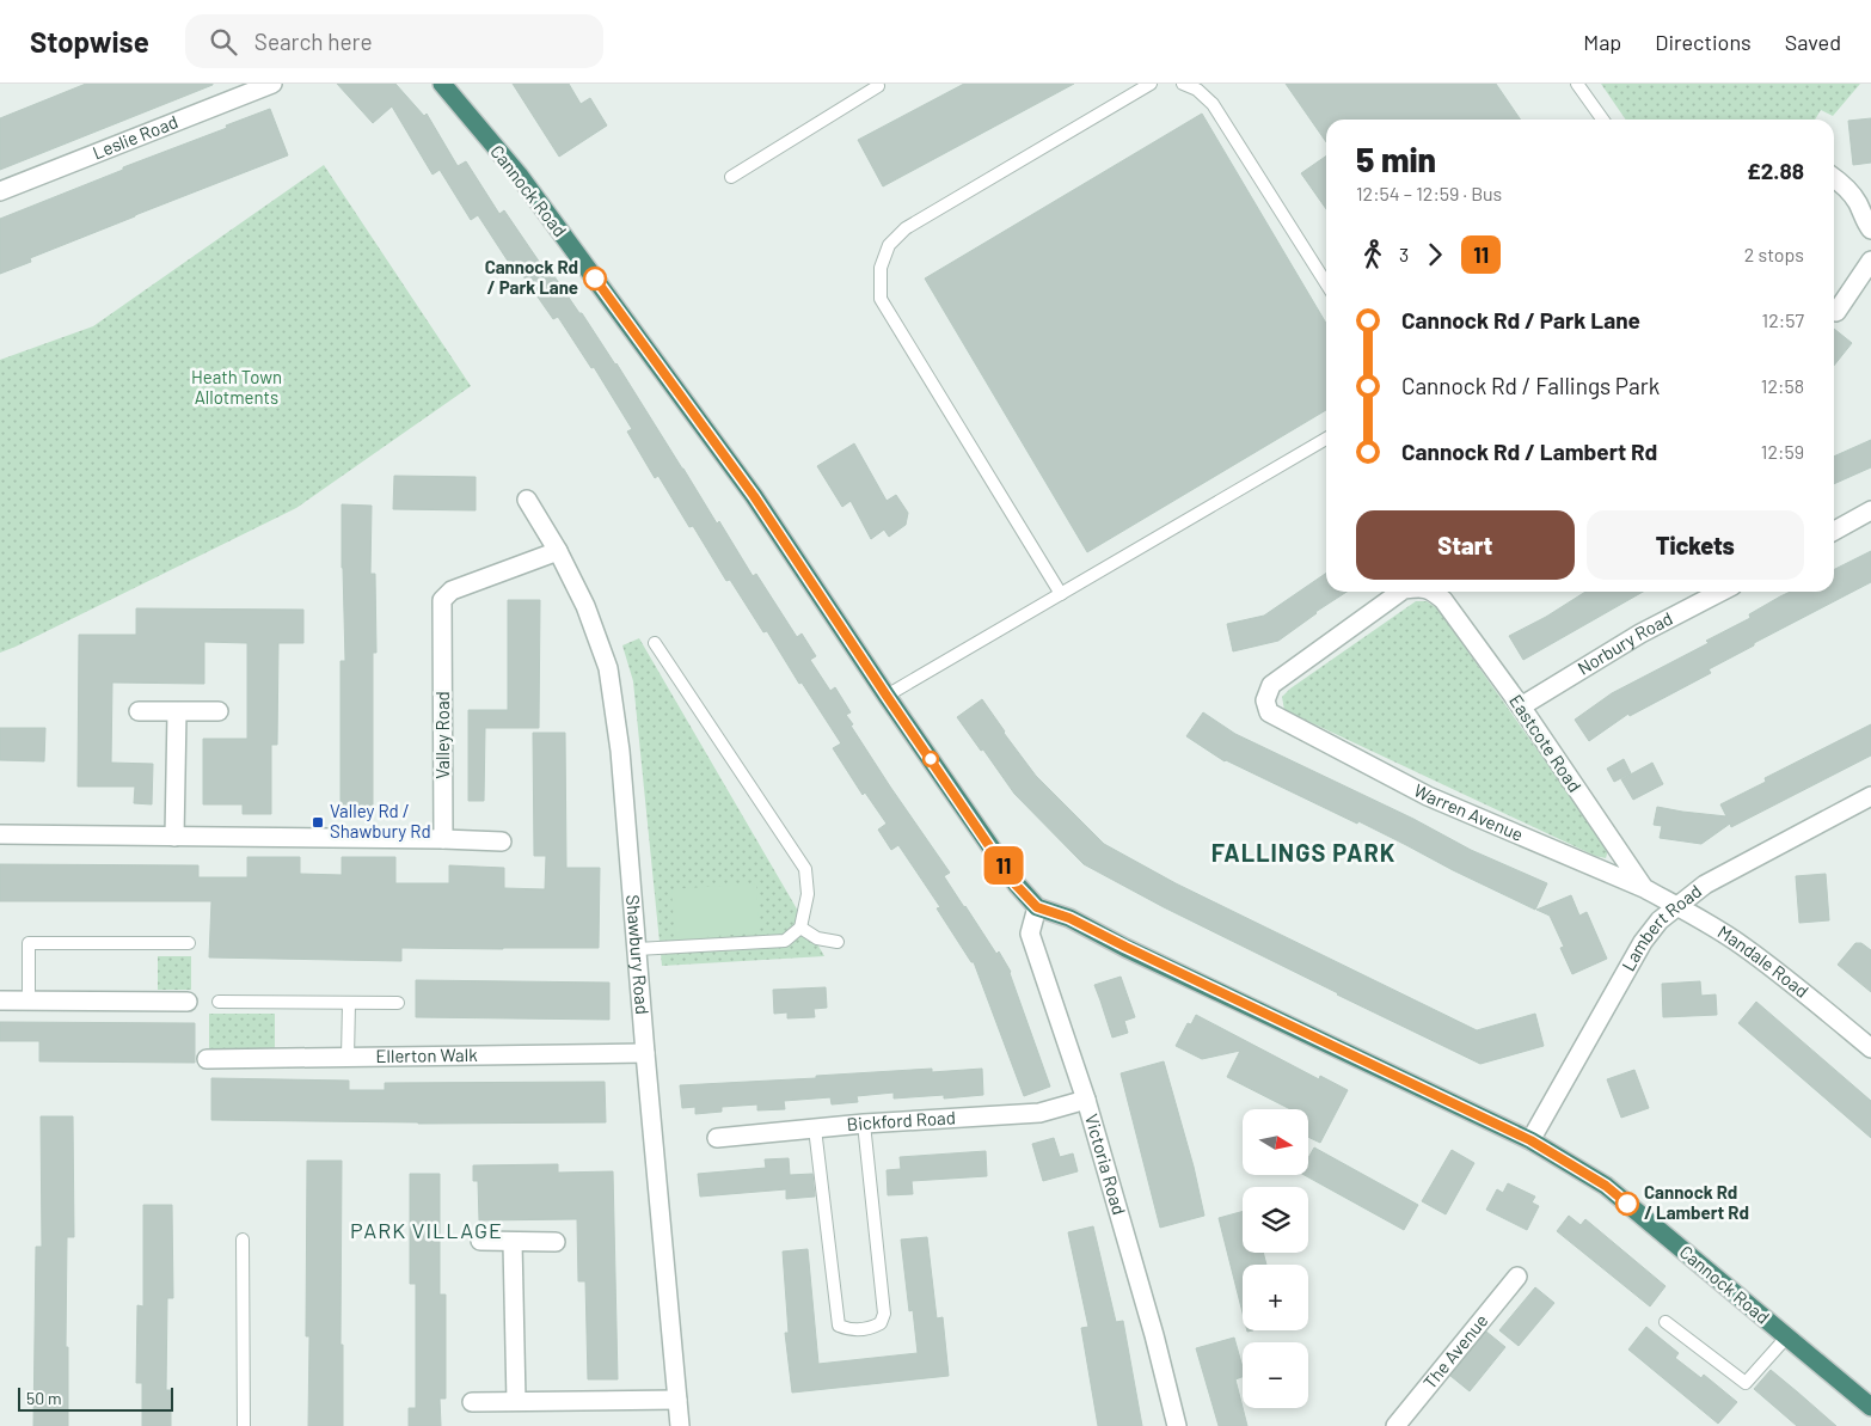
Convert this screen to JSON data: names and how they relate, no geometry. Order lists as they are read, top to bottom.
{
  "streets": {
    "highway": ["Cannock Road"],
    "street": [
      "Leslie Road",
      "Norbury Road",
      "Valley Road",
      "Eastcote Road",
      "Warren Avenue",
      "Lambert Road",
      "Shawbury Road",
      "Mandale Road",
      "Ellerton Walk",
      "Bickford Road",
      "Victoria Road",
      "The Avenue"
    ]
  },
  "crossings": [
    ["Cannock Road", "Lambert Road"],
    ["Cannock Road", "Victoria Road"],
    ["Norbury Road", "Eastcote Road"],
    ["Valley Road", "Shawbury Road"],
    ["Eastcote Road", "Warren Avenue"],
    ["Eastcote Road", "Mandale Road"],
    ["Warren Avenue", "Mandale Road"],
    ["Lambert Road", "Mandale Road"],
    ["Shawbury Road", "Ellerton Walk"],
    ["Bickford Road", "Victoria Road"]
  ],
  "districts": ["FALLINGS PARK", "PARK VILLAGE"],
  "parks": ["Heath Town Allotments"],
  "places": {
    "other": ["Cannock Rd / Park Lane", "Cannock Rd / Lambert Rd"],
    "transit": ["Valley Rd / Shawbury Rd"]
  },
  "lines": ["bus line 11"],
  "scale_bar": "50 m",
  "north": "right",
  "page": {
    "header": "Stopwise",
    "search": "Search here",
    "nav": ["Map", "Directions", "Saved"],
    "on_map": "11",
    "heading": ["5 min", "12:54 – 12:59 · Bus", "£2.88"],
    "legs": ["3", "11", "2 stops"],
    "list": [
      {
        "name": "Cannock Rd / Park Lane",
        "value": "12:57"
      },
      {
        "name": "Cannock Rd / Fallings Park",
        "value": "12:58"
      },
      {
        "name": "Cannock Rd / Lambert Rd",
        "value": "12:59"
      }
    ],
    "buttons": ["Start", "Tickets"],
    "map_buttons": ["+", "−"],
    "scale": "50 m"
  }
}
